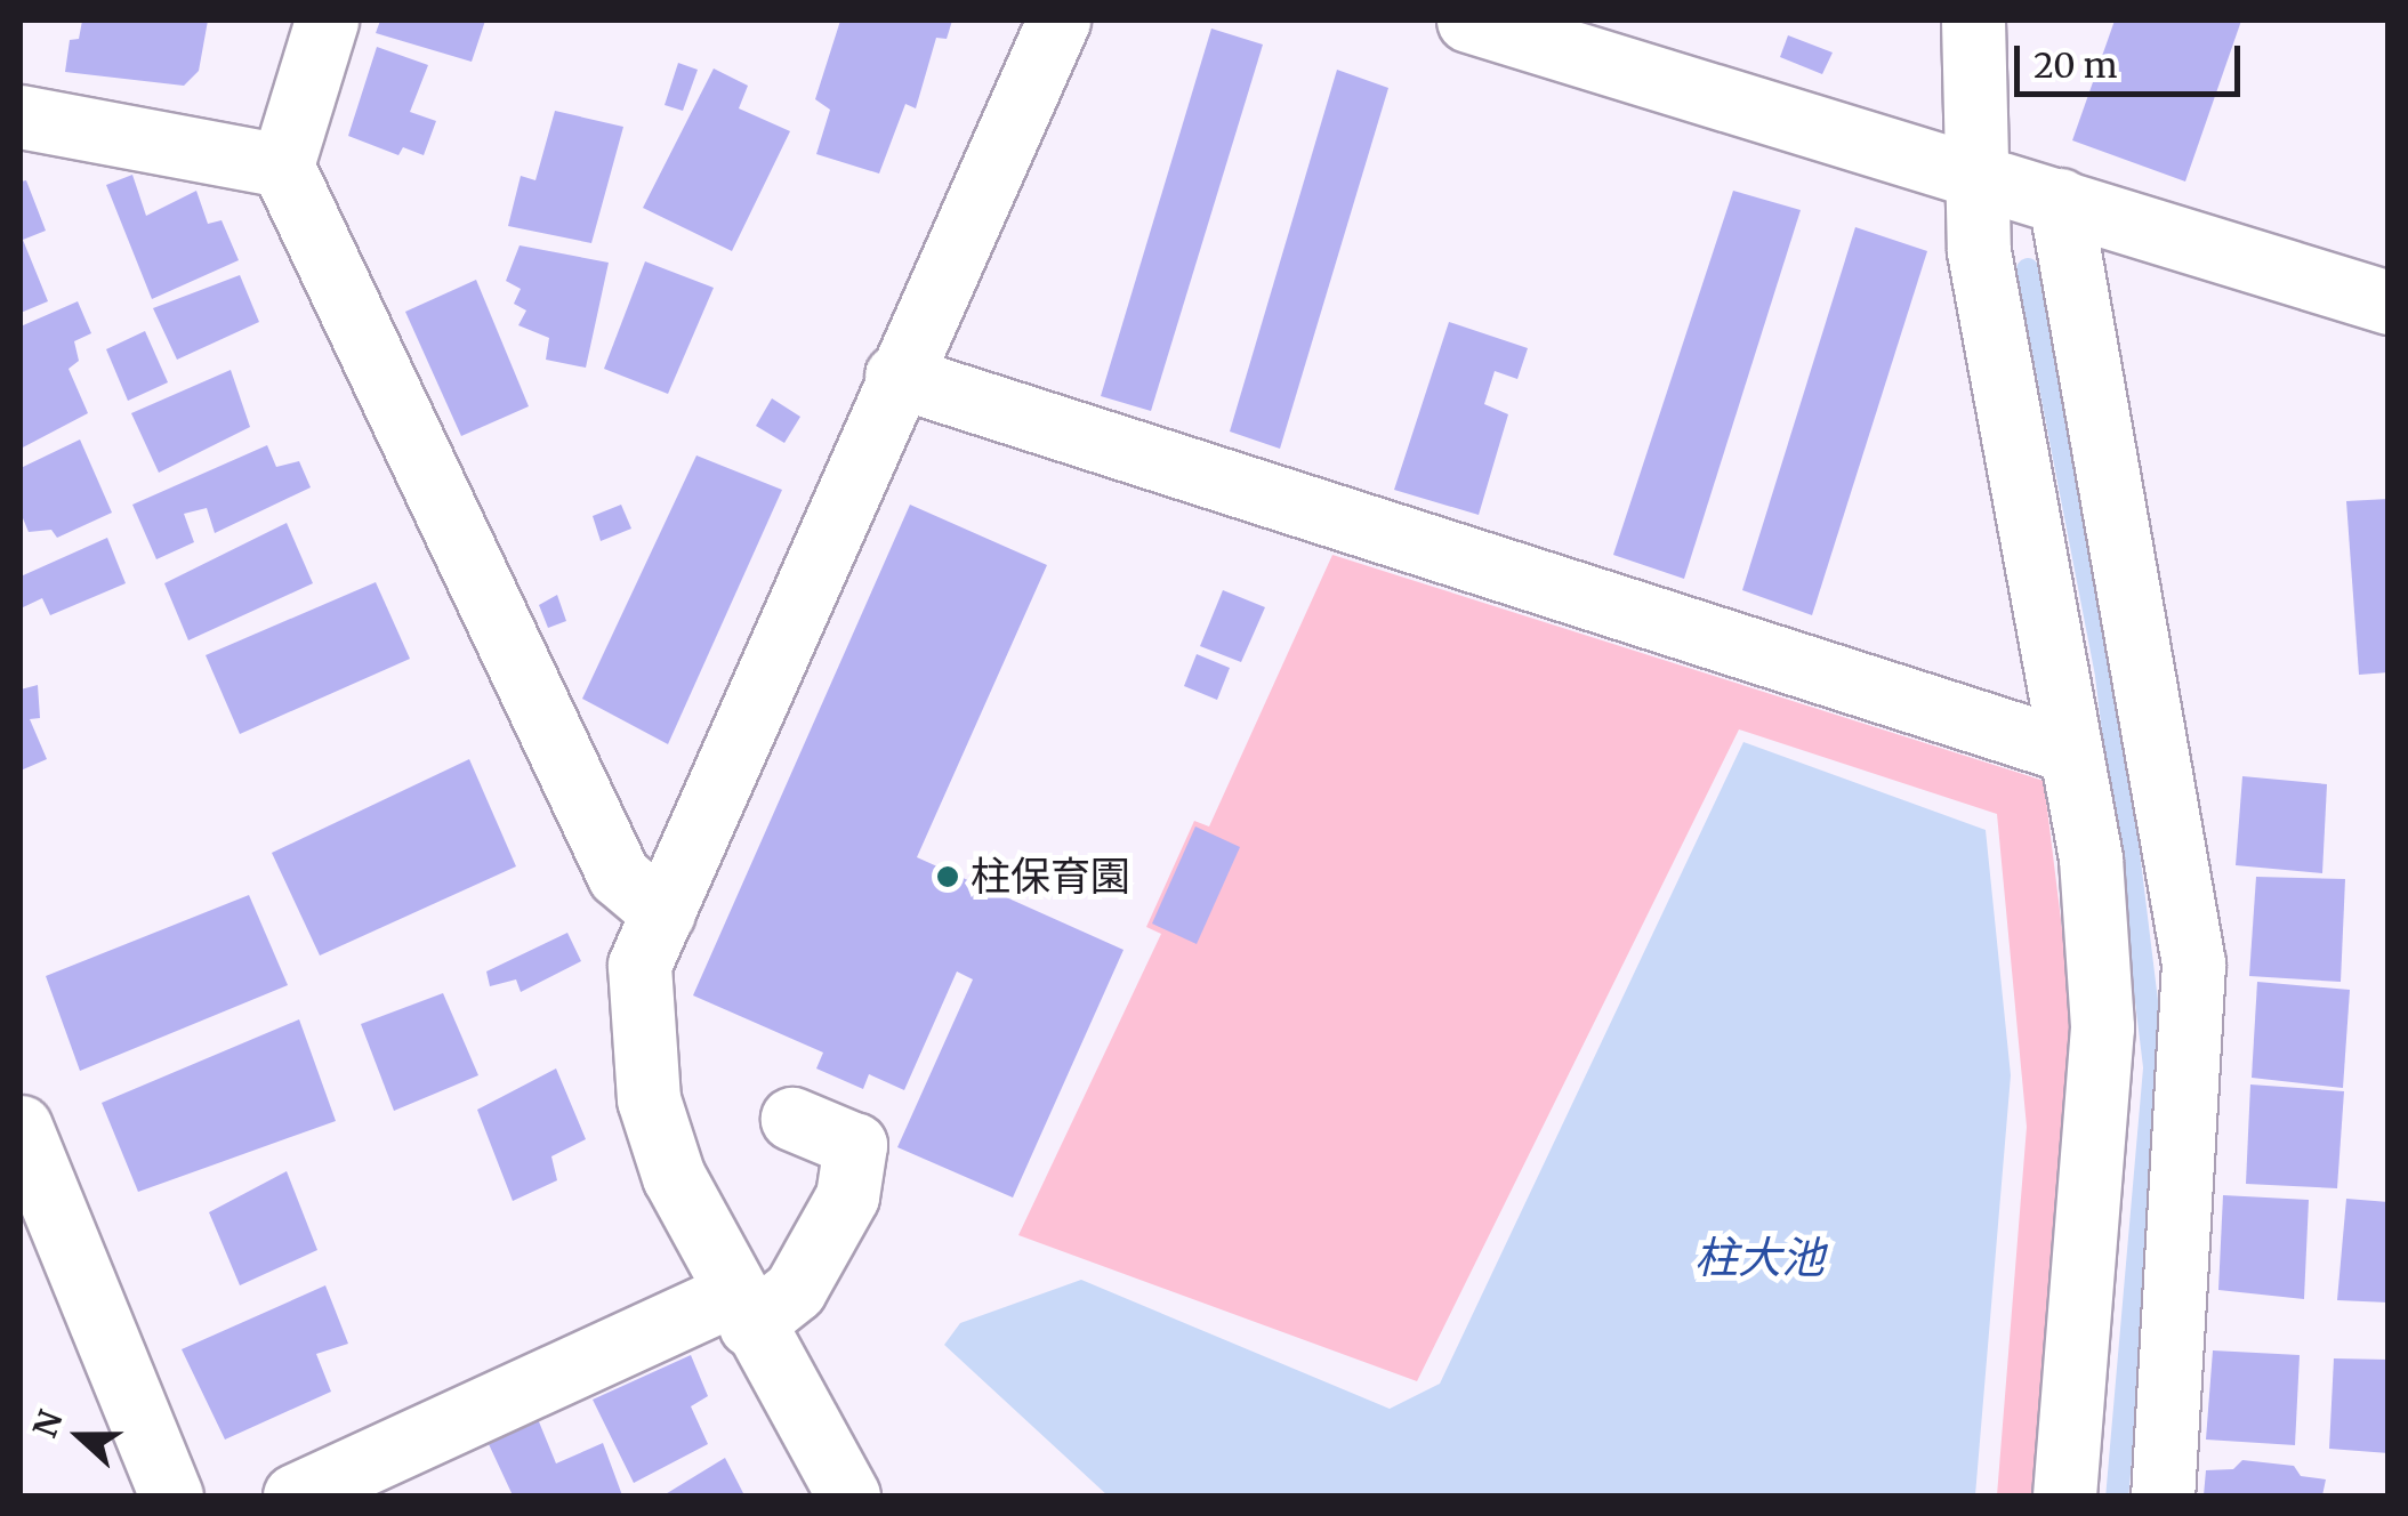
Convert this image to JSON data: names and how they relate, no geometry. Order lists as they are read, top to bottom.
{
  "water": ["柱大池"],
  "places": ["柱保育園"],
  "scale_bar": "20 m",
  "north": "left"
}
